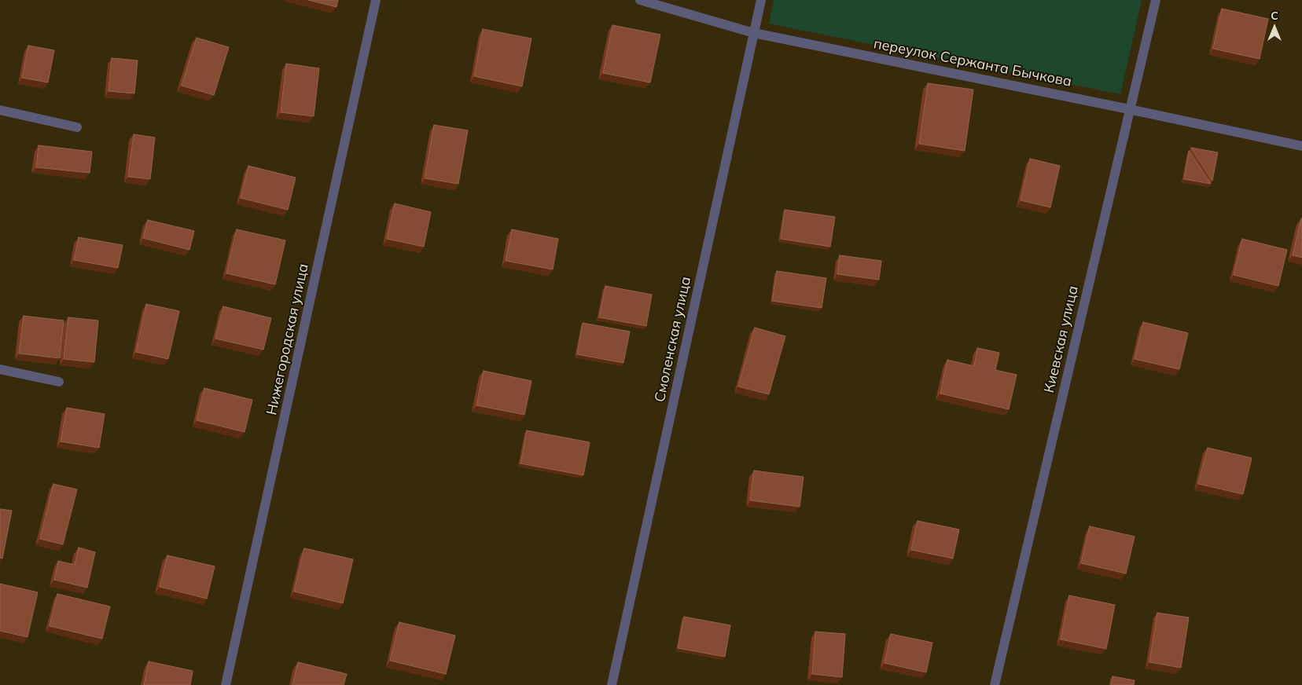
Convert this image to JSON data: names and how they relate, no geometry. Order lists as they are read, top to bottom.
{
  "streets": {
    "street": [
      "переулок Сержанта Бычкова",
      "Нижегородская улица",
      "Смоленская улица",
      "Киевская улица"
    ]
  },
  "crossings": [
    ["переулок Сержанта Бычкова", "Смоленская улица"],
    ["переулок Сержанта Бычкова", "Киевская улица"]
  ],
  "north": "top"
}
